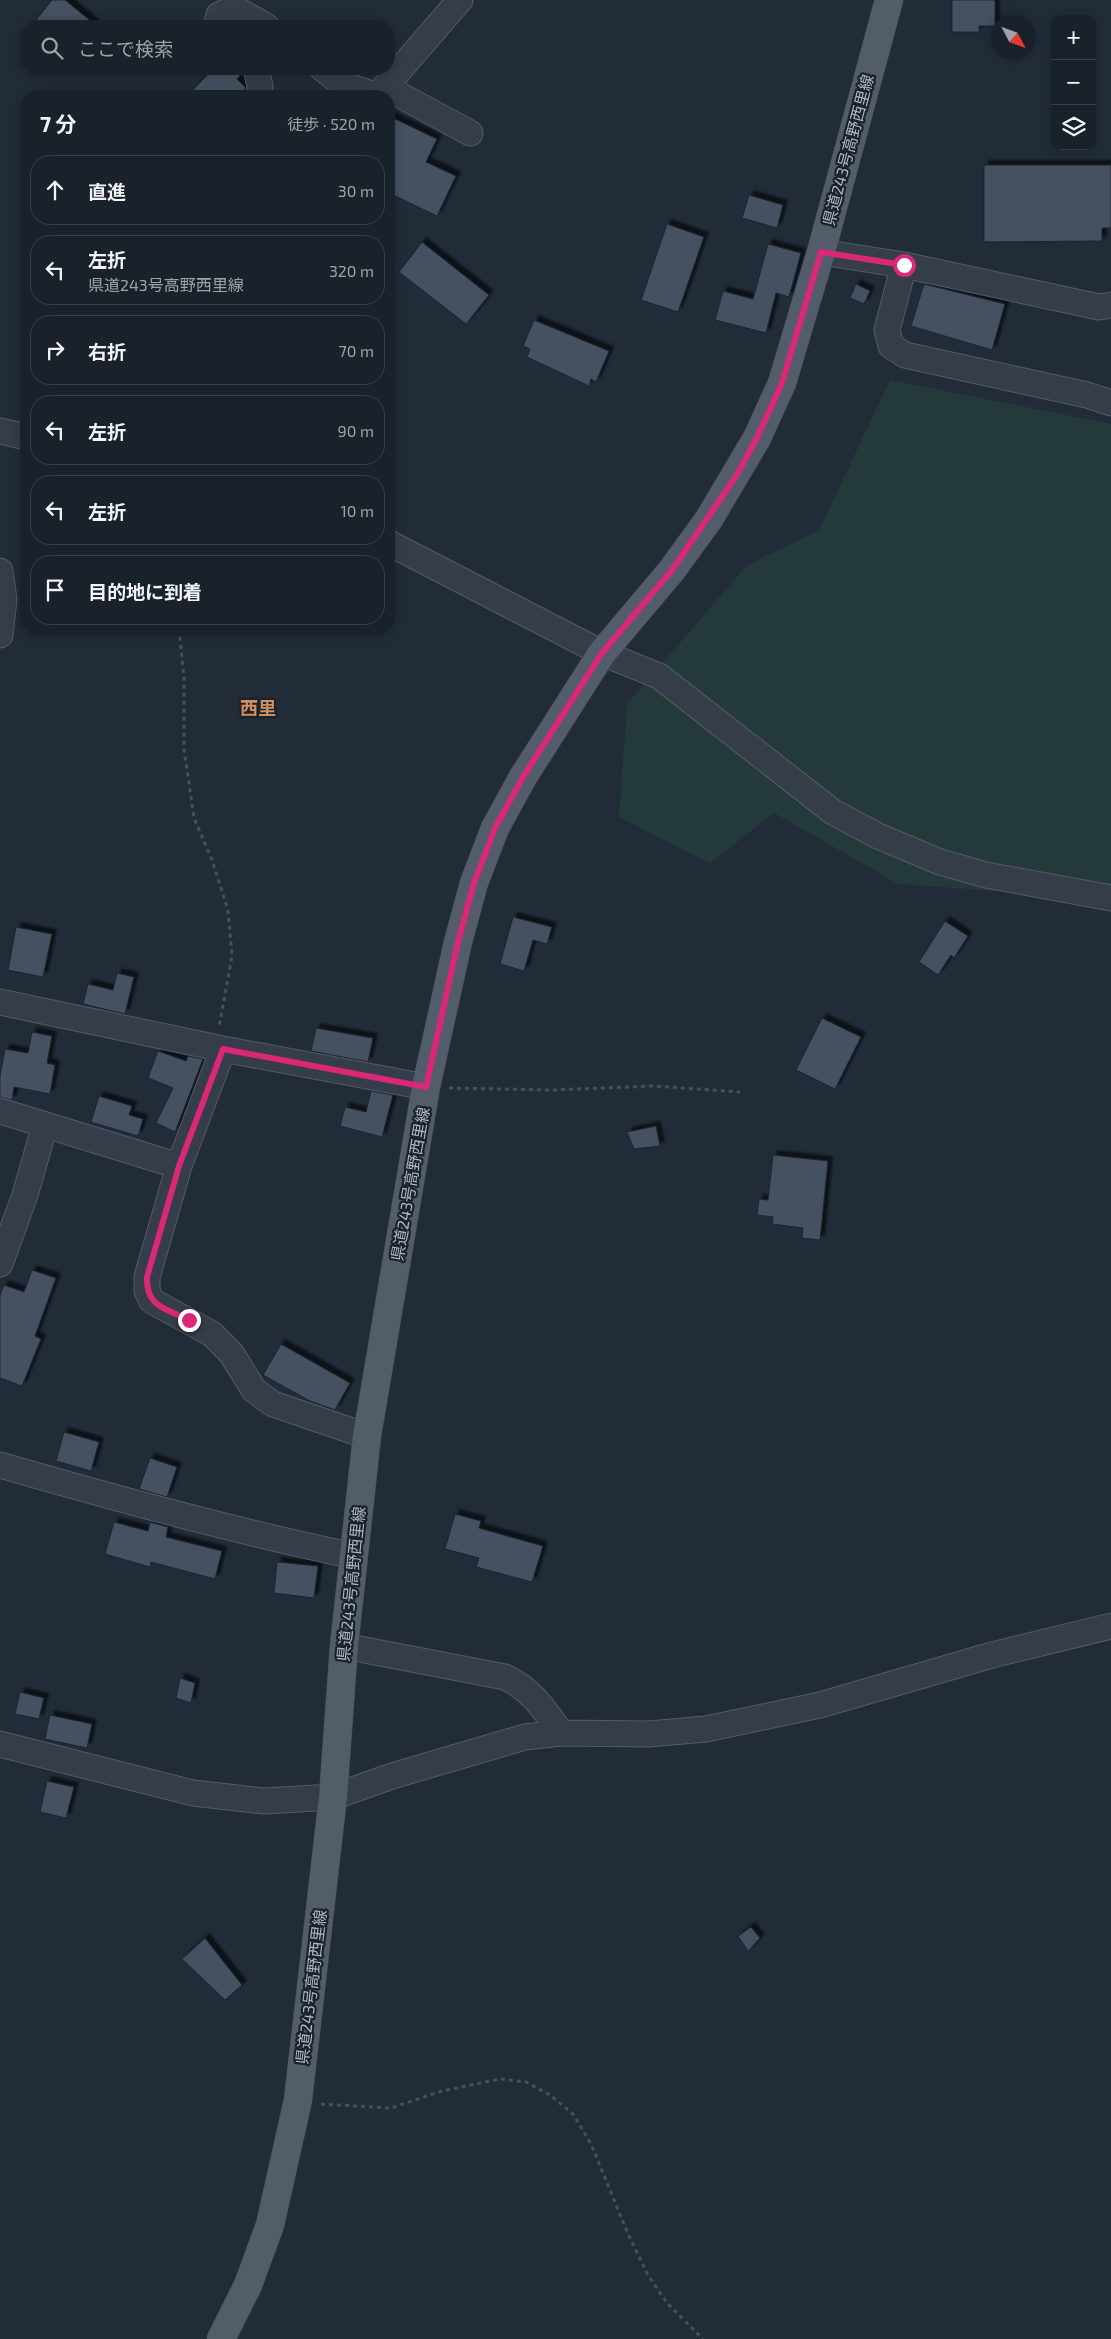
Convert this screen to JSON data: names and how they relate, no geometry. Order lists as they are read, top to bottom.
{
  "streets": {
    "main road": ["県道243号高野西里線"]
  },
  "districts": ["西里"],
  "north": "bottom right",
  "page": {
    "map_buttons": ["+", "−"],
    "search": "ここで検索",
    "heading": ["7 分", "徒歩 · 520 m"],
    "list": [
      ["直進", "30 m"],
      ["左折", "県道243号高野西里線", "320 m"],
      ["右折", "70 m"],
      ["左折", "90 m"],
      ["左折", "10 m"],
      "目的地に到着"
    ]
  }
}
